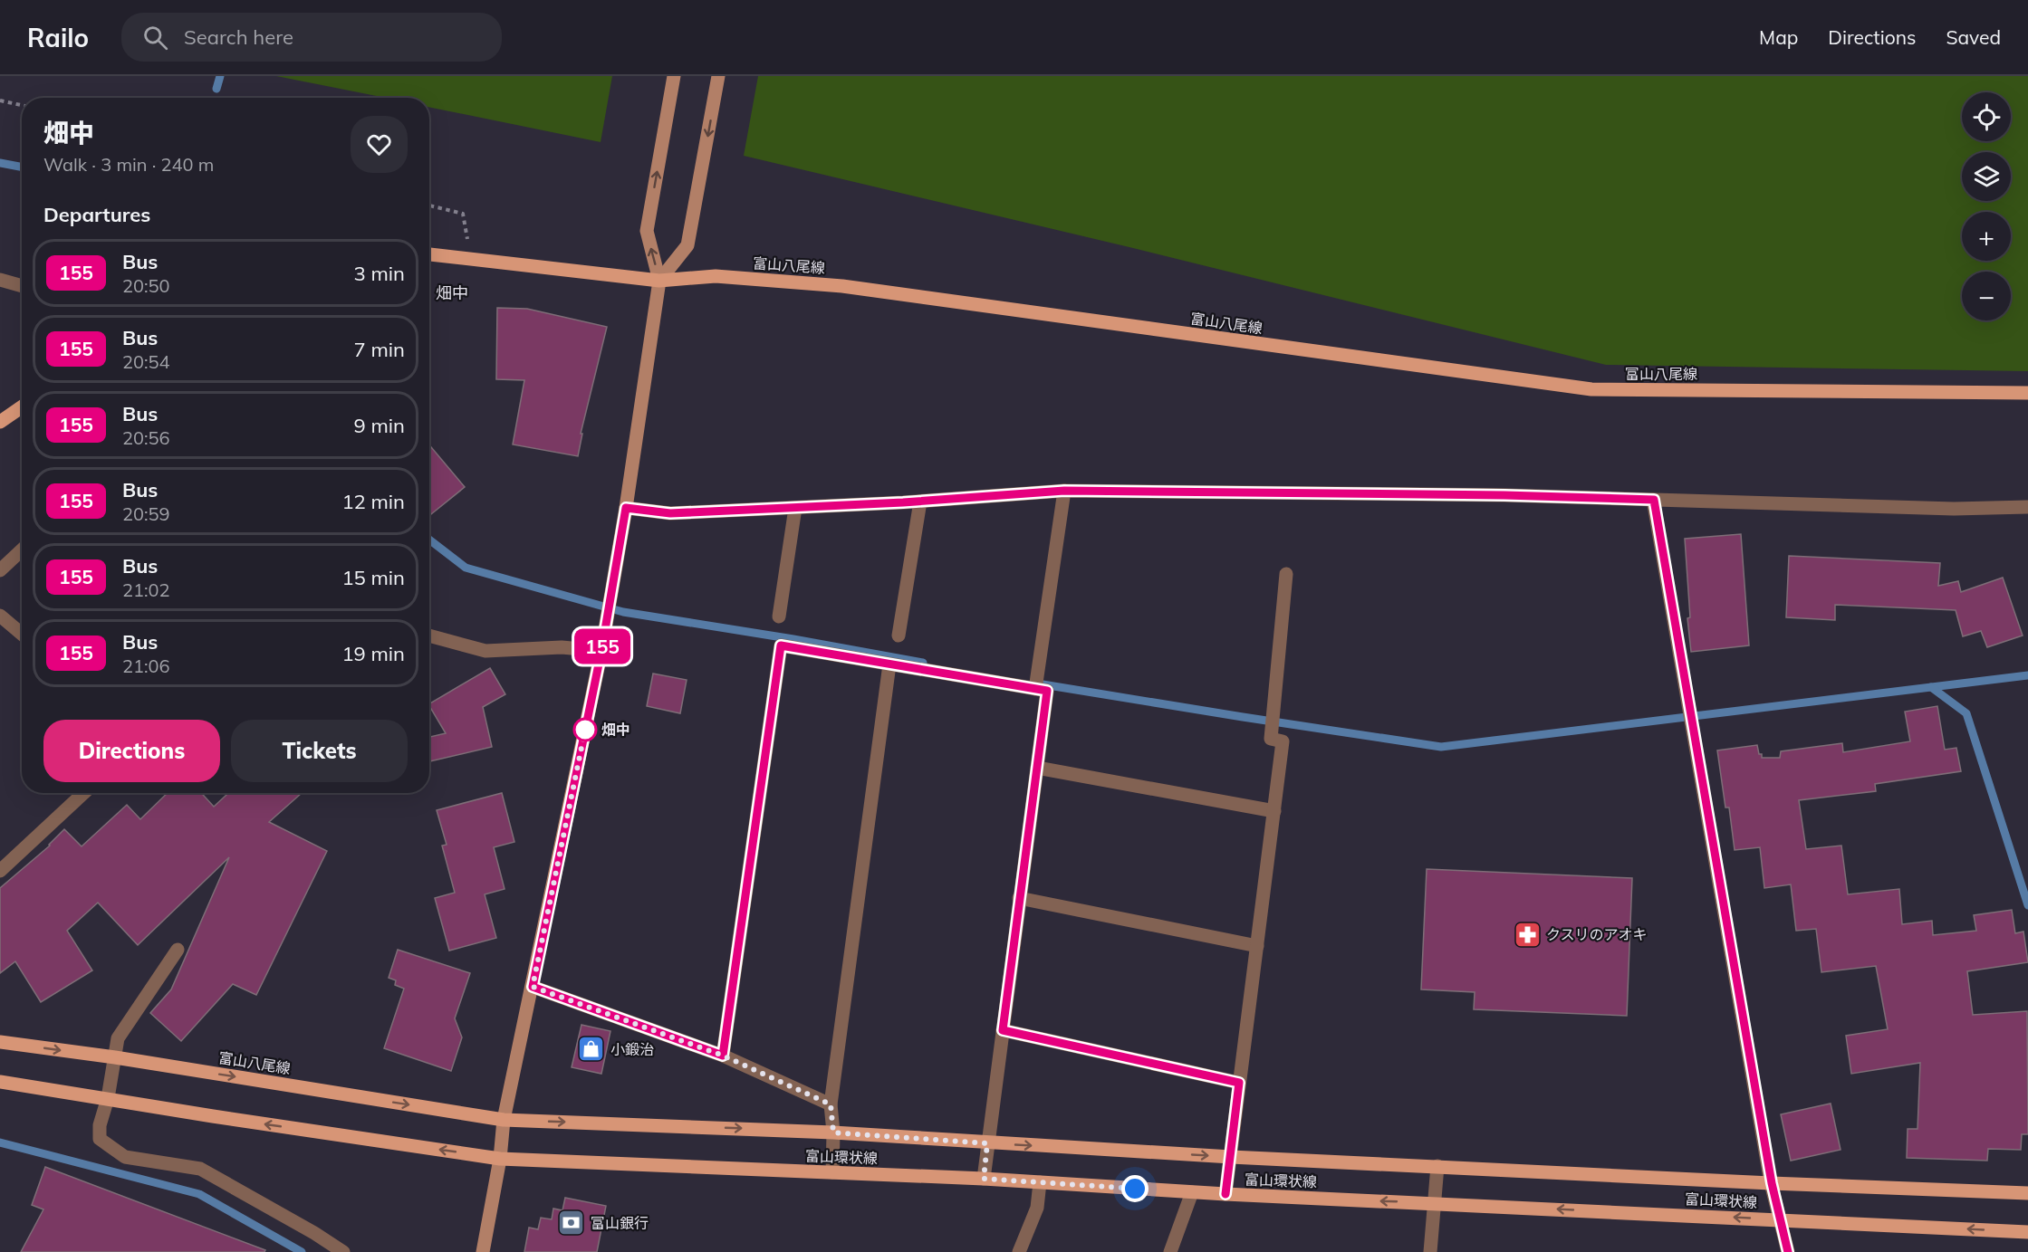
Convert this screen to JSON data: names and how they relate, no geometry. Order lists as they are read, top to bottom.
{
  "streets": {
    "main road": ["富山八尾線", "富山環状線"]
  },
  "crossings": [
    ["富山八尾線", "富山環状線"]
  ],
  "districts": ["畑中"],
  "places": {
    "other": ["畑中"],
    "pharmacy": ["クスリのアオキ"],
    "shop": ["小鍛治"],
    "bank": ["富山銀行"]
  },
  "lines": ["bus line 155"],
  "page": {
    "header": "Railo",
    "search": "Search here",
    "nav": ["Map", "Directions", "Saved"],
    "on_map": "155",
    "map_buttons": ["+", "−"],
    "heading": [
      ["畑中", "Walk · 3 min · 240 m"],
      "Departures"
    ],
    "list": [
      {
        "mark": "155",
        "name": "Bus",
        "note": "20:50",
        "value": "3 min"
      },
      {
        "mark": "155",
        "name": "Bus",
        "note": "20:54",
        "value": "7 min"
      },
      {
        "mark": "155",
        "name": "Bus",
        "note": "20:56",
        "value": "9 min"
      },
      {
        "mark": "155",
        "name": "Bus",
        "note": "20:59",
        "value": "12 min"
      },
      {
        "mark": "155",
        "name": "Bus",
        "note": "21:02",
        "value": "15 min"
      },
      {
        "mark": "155",
        "name": "Bus",
        "note": "21:06",
        "value": "19 min"
      }
    ],
    "buttons": ["Directions", "Tickets"]
  }
}
